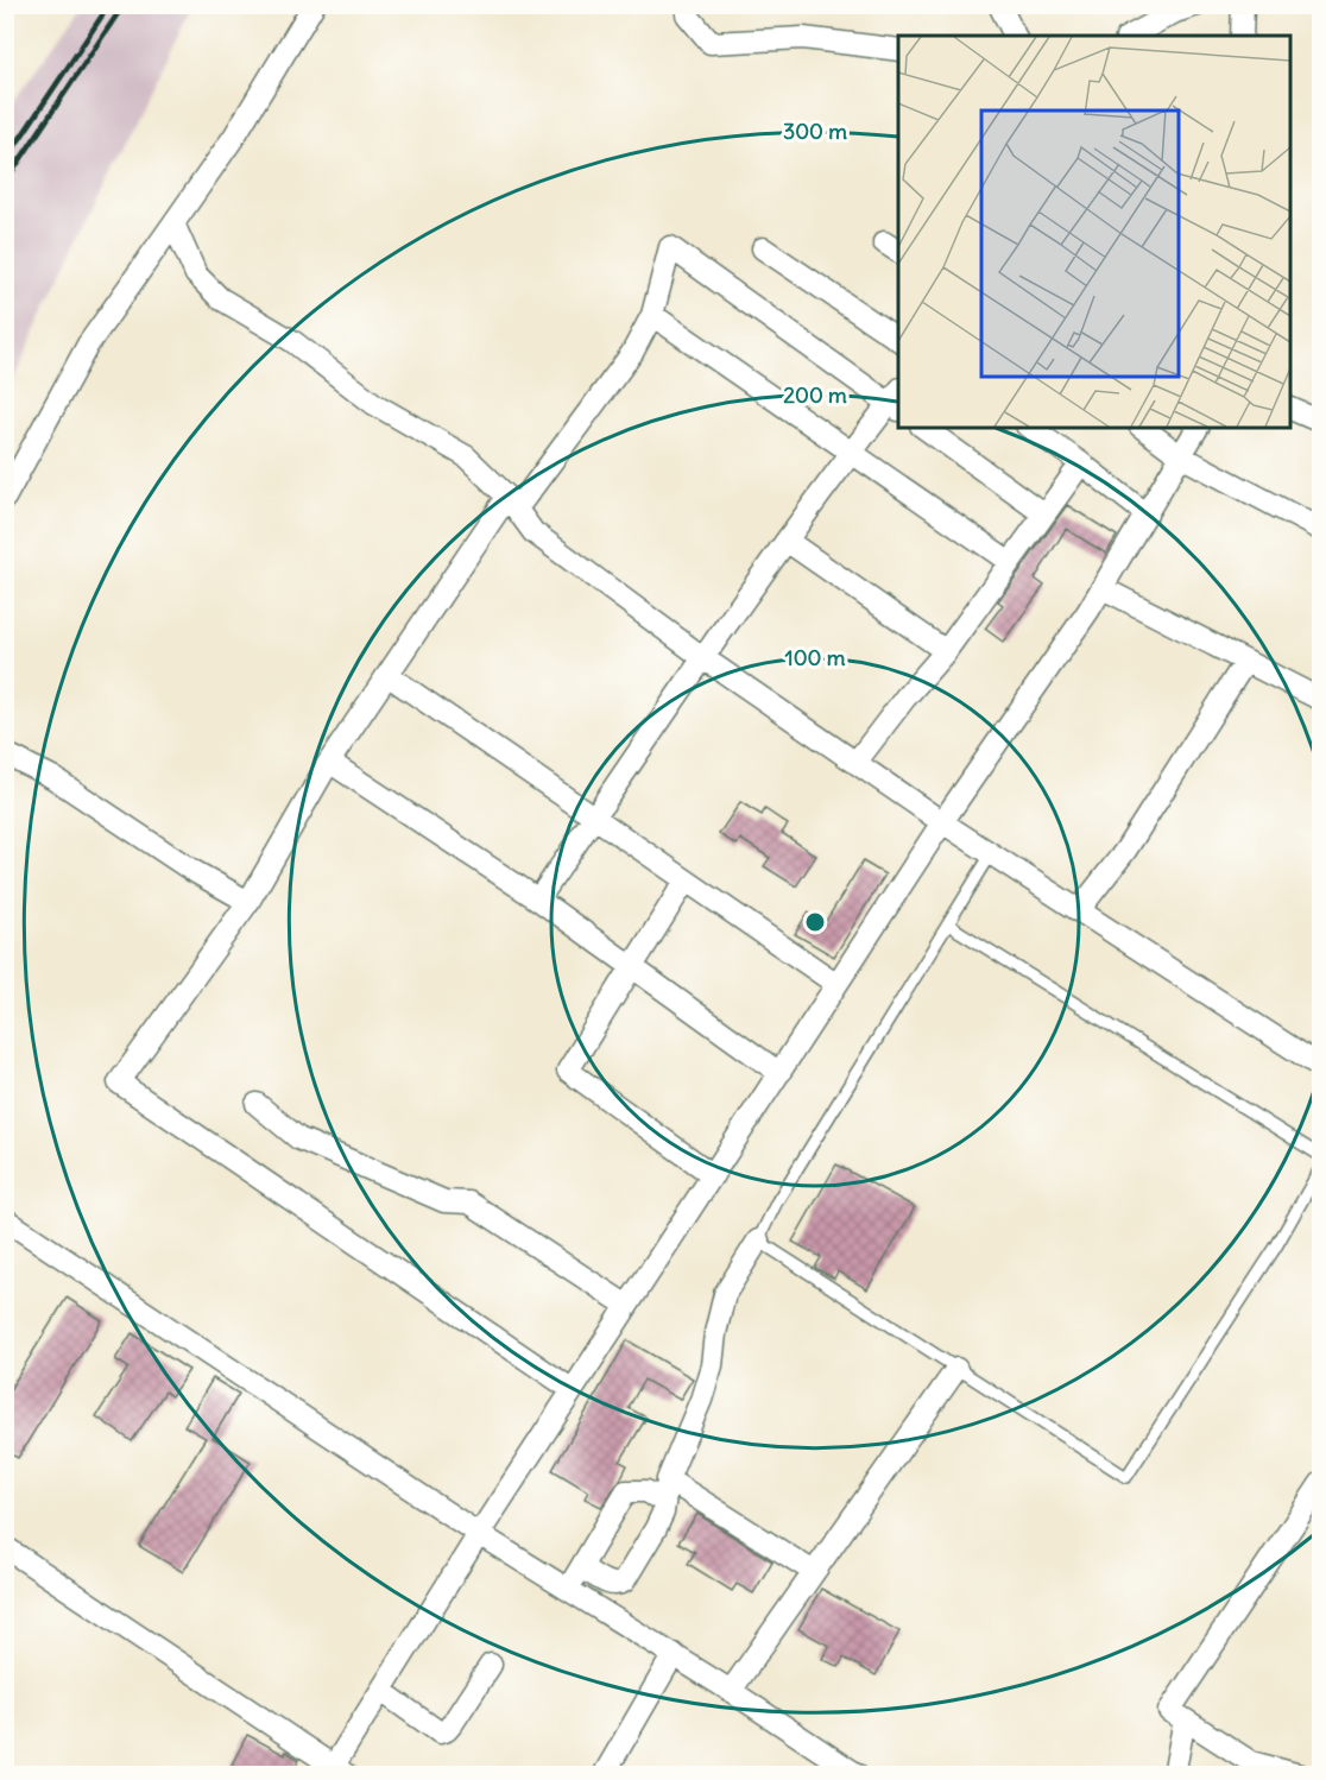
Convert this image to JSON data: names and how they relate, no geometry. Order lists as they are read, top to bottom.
{
  "rings": ["300 m", "200 m", "100 m"]
}
